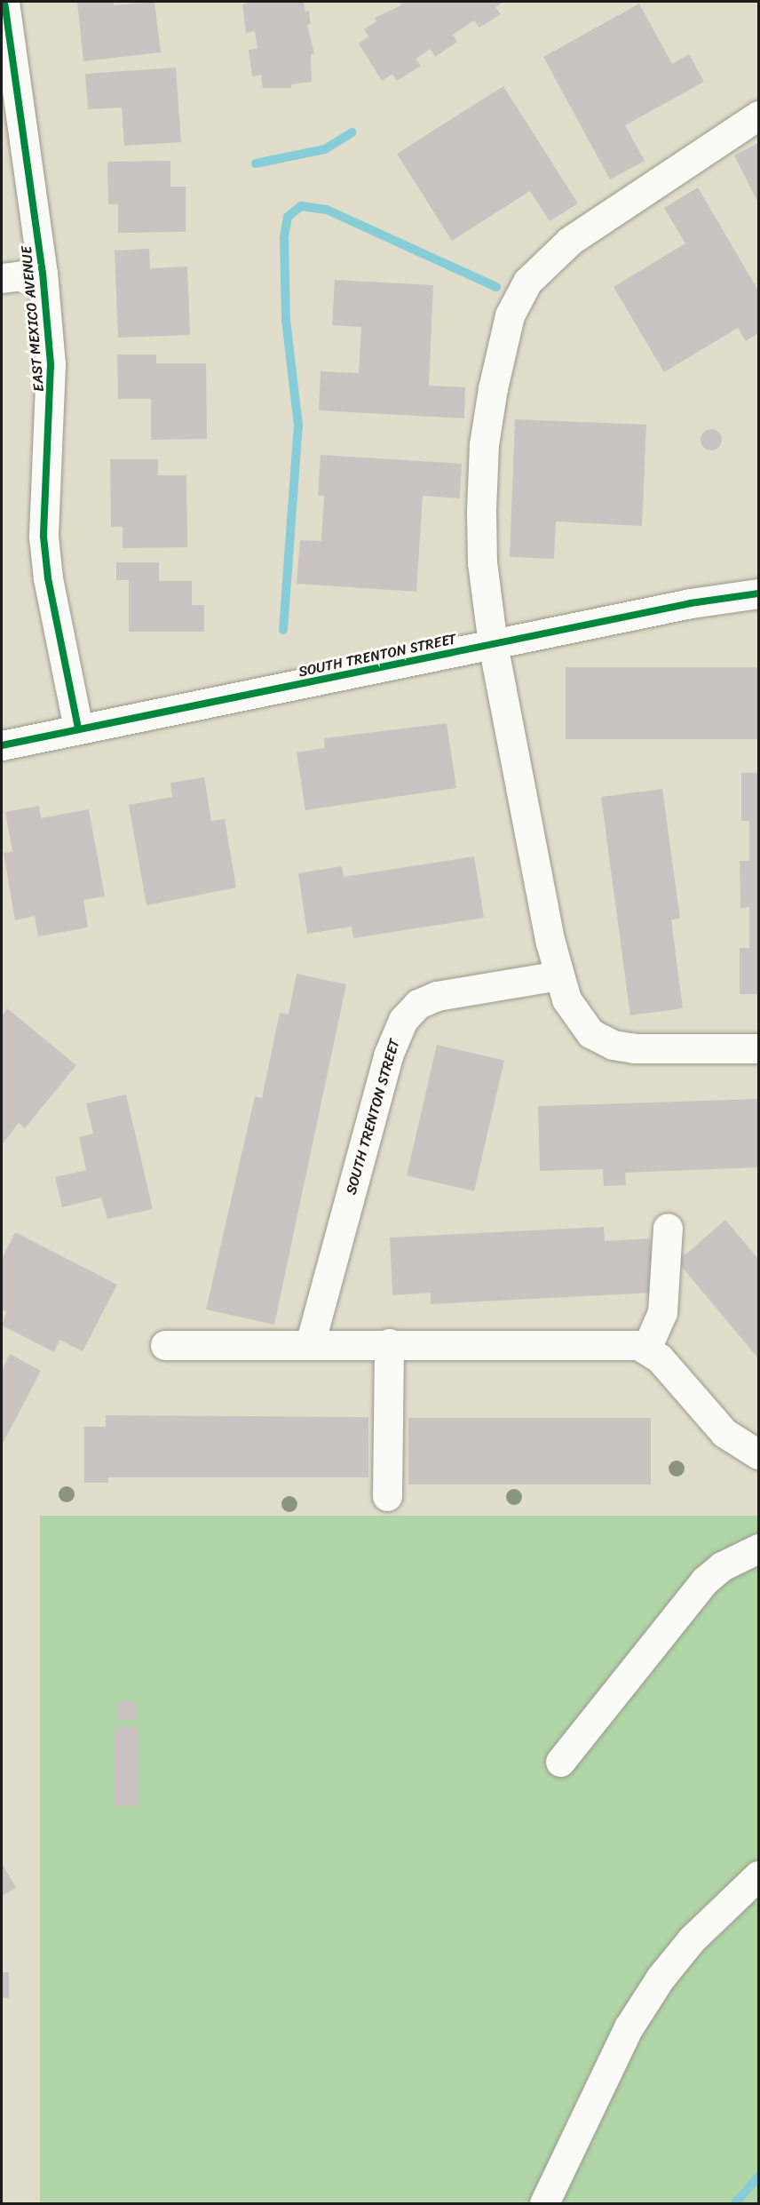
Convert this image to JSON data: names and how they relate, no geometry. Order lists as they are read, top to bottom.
{
  "streets": {
    "street": ["EAST MEXICO AVENUE", "SOUTH TRENTON STREET"]
  },
  "crossings": [
    ["EAST MEXICO AVENUE", "SOUTH TRENTON STREET"]
  ]
}
